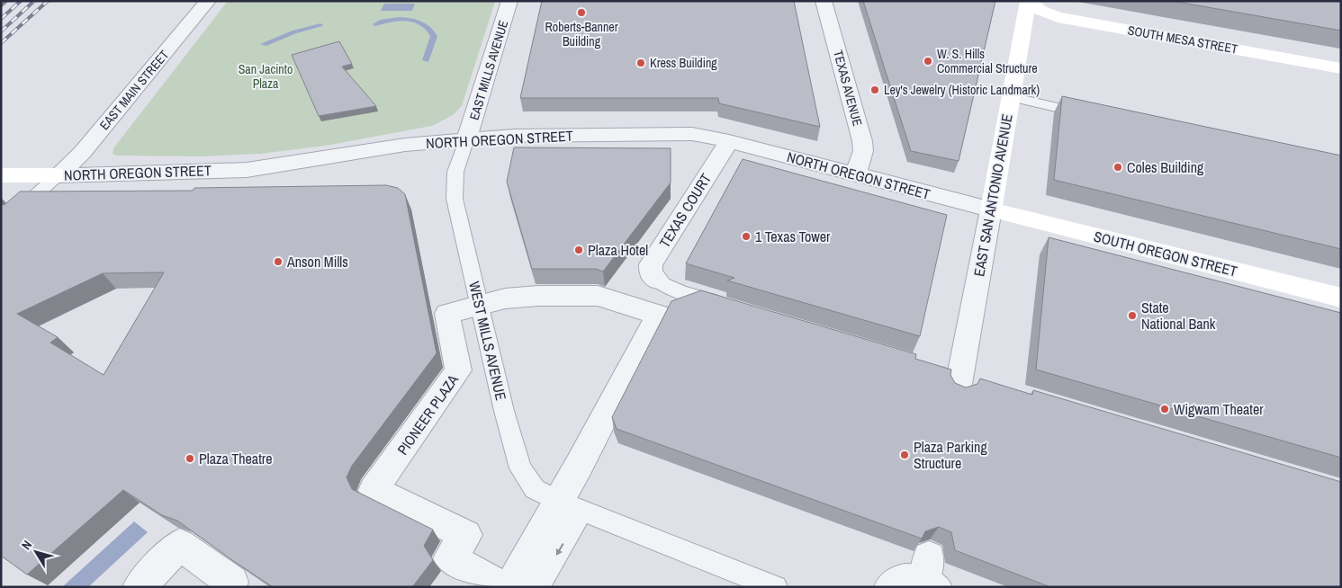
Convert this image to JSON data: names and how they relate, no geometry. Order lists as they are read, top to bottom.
{
  "streets": {
    "street": [
      "SOUTH MESA STREET",
      "EAST MILLS AVENUE",
      "TEXAS AVENUE",
      "EAST MAIN STREET",
      "NORTH OREGON STREET",
      "EAST SAN ANTONIO AVENUE",
      "TEXAS COURT",
      "SOUTH OREGON STREET",
      "PIONEER PLAZA"
    ],
    "lane": ["WEST MILLS AVENUE"]
  },
  "crossings": [
    ["SOUTH MESA STREET", "EAST SAN ANTONIO AVENUE"],
    ["EAST MILLS AVENUE", "NORTH OREGON STREET"],
    ["EAST MILLS AVENUE", "WEST MILLS AVENUE"],
    ["TEXAS AVENUE", "NORTH OREGON STREET"],
    ["EAST MAIN STREET", "NORTH OREGON STREET"],
    ["NORTH OREGON STREET", "EAST SAN ANTONIO AVENUE"],
    ["NORTH OREGON STREET", "TEXAS COURT"],
    ["NORTH OREGON STREET", "SOUTH OREGON STREET"],
    ["NORTH OREGON STREET", "WEST MILLS AVENUE"],
    ["EAST SAN ANTONIO AVENUE", "SOUTH OREGON STREET"],
    ["WEST MILLS AVENUE", "PIONEER PLAZA"]
  ],
  "parks": ["San Jacinto Plaza"],
  "places": [
    "Roberts-Banner Building",
    "W. S. Hills Commercial Structure",
    "Kress Building",
    "Ley's Jewelry (Historic Landmark)",
    "Coles Building",
    "1 Texas Tower",
    "Plaza Hotel",
    "Anson Mills",
    "State National Bank",
    "Wigwam Theater",
    "Plaza Parking Structure",
    "Plaza Theatre"
  ],
  "north": "top left"
}
